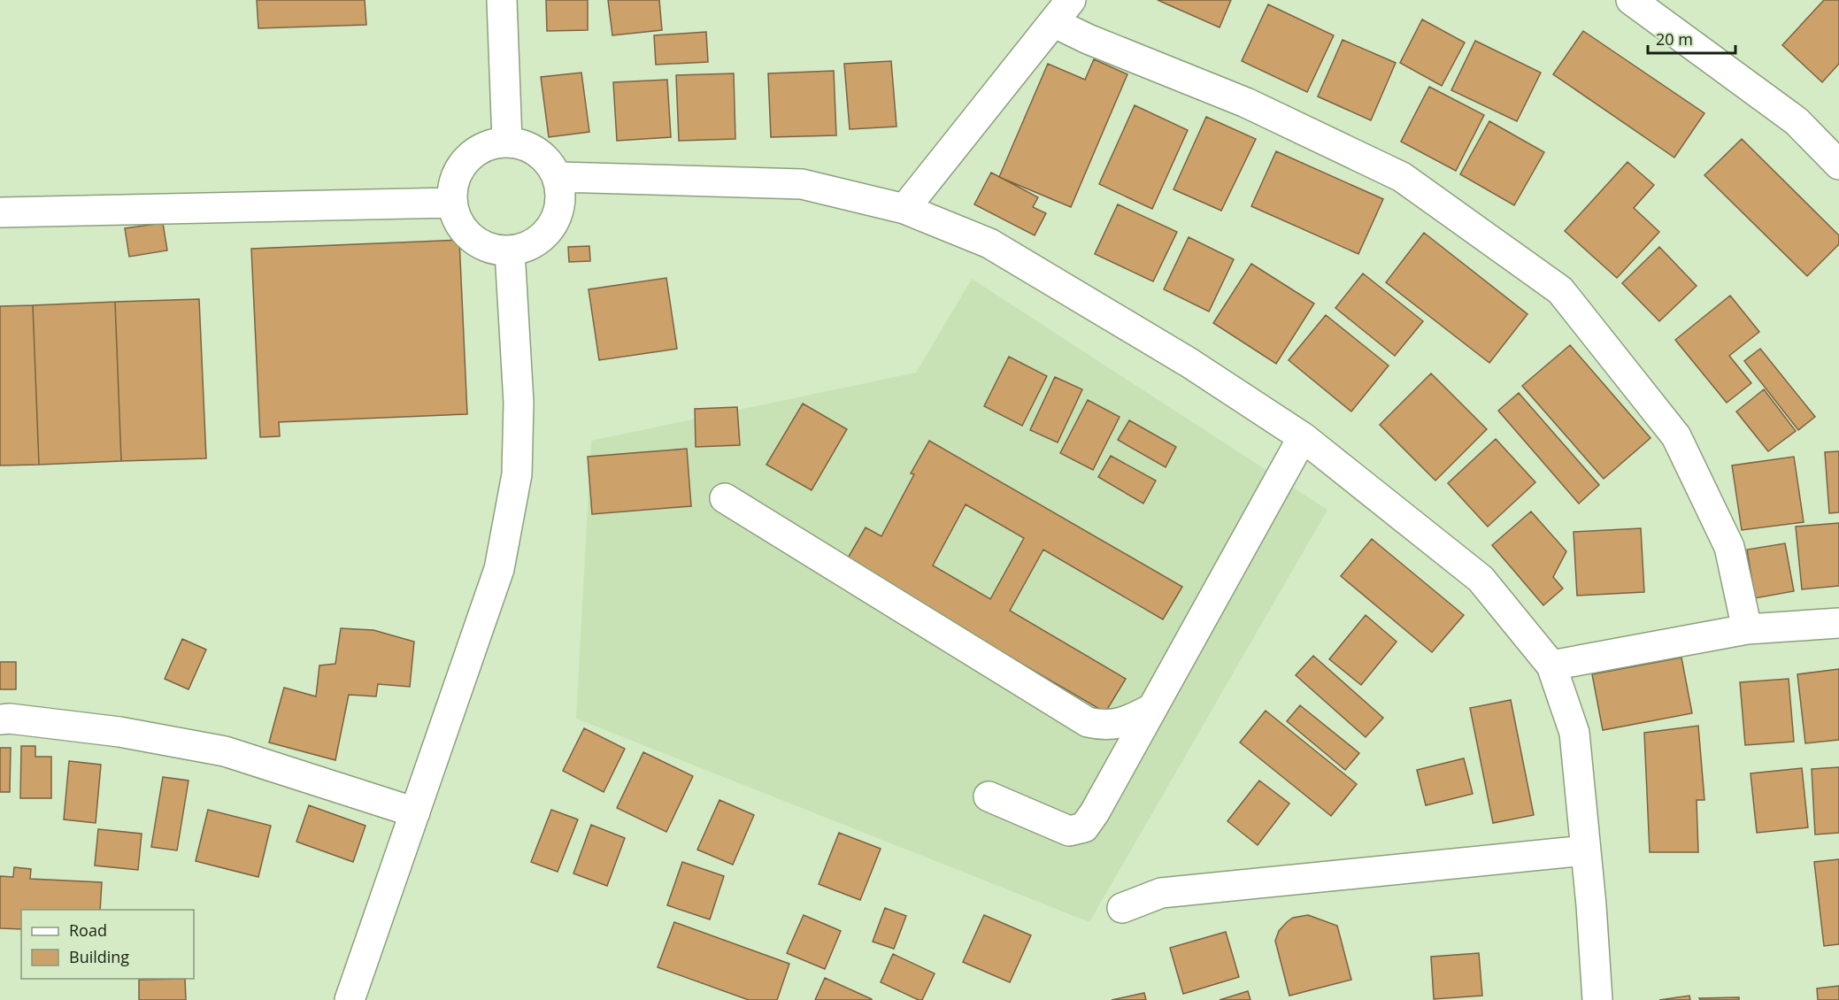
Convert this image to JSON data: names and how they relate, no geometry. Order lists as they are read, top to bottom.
{
  "legend": ["Road", "Building"],
  "scale_bar": "20 m"
}
